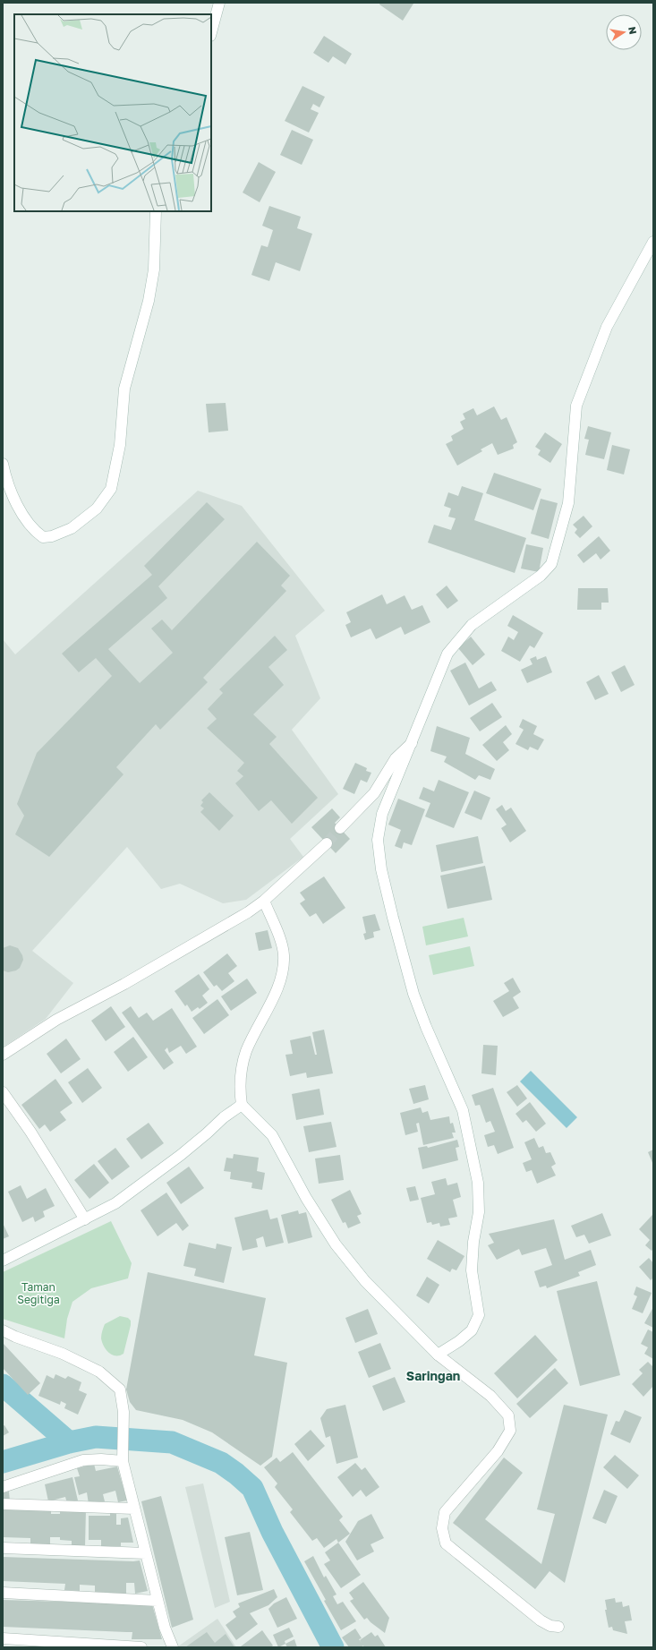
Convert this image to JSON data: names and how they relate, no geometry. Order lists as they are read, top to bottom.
{
  "districts": ["Saringan"],
  "parks": ["Taman Segitiga"],
  "north": "right"
}
